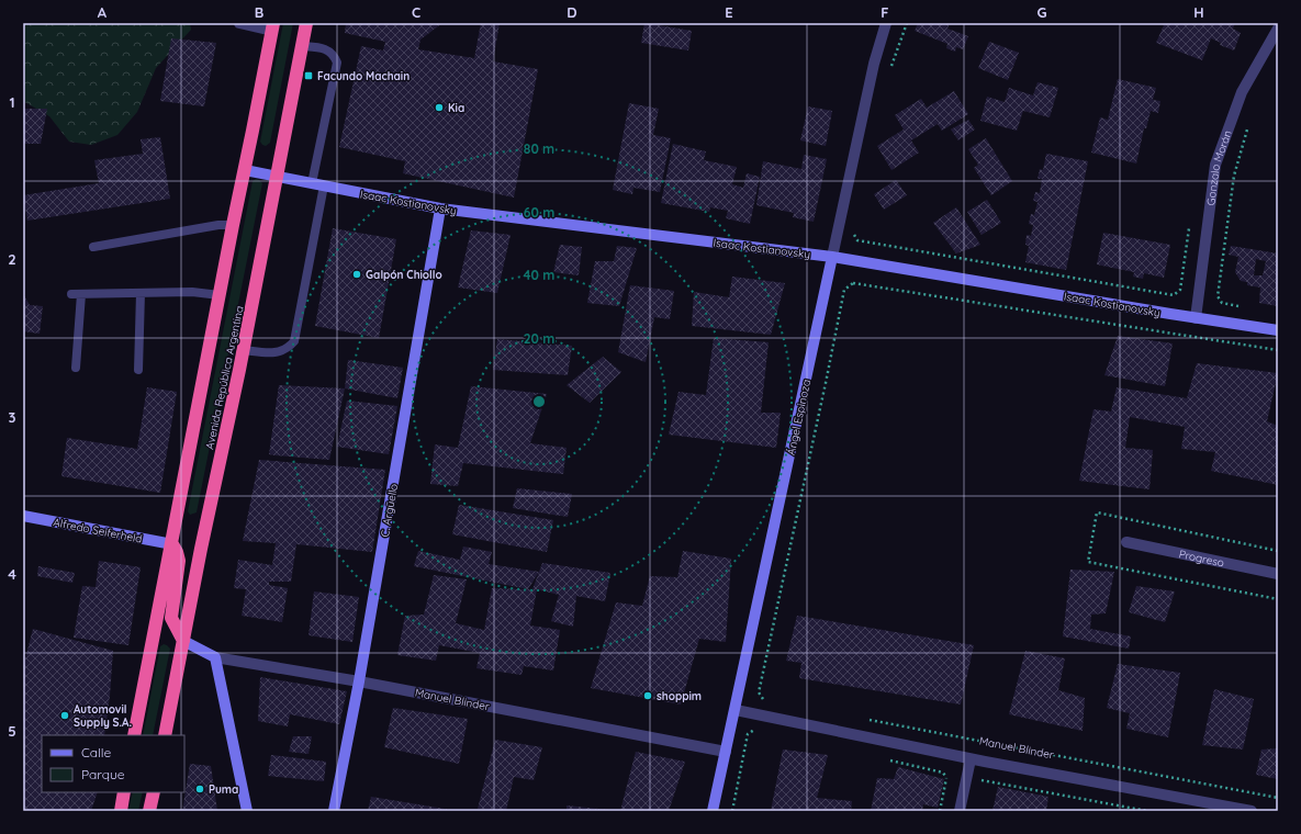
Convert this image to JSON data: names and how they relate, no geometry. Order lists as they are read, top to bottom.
{
  "streets": {
    "highway": ["Avenida República Argentina"],
    "street": [
      "Gonzalo Morán",
      "Isaac Kostianovsky",
      "Ángel Espinoza",
      "C. Argüello",
      "Alfredo Seiferheld",
      "Progreso",
      "Manuel Blinder"
    ]
  },
  "crossings": [
    ["Gonzalo Morán", "Isaac Kostianovsky"],
    ["Isaac Kostianovsky", "Avenida República Argentina"],
    ["Isaac Kostianovsky", "Ángel Espinoza"],
    ["Isaac Kostianovsky", "C. Argüello"],
    ["Avenida República Argentina", "Alfredo Seiferheld"],
    ["Avenida República Argentina", "Manuel Blinder"],
    ["Ángel Espinoza", "Manuel Blinder"],
    ["C. Argüello", "Manuel Blinder"]
  ],
  "places": {
    "transit": ["Facundo Machain"],
    "other": [
      "Kia",
      "Galpón Chiollo",
      "shoppim",
      "Automovil Supply S.A.",
      "Puma"
    ]
  },
  "legend": ["Calle", "Parque"],
  "grid": {
    "columns": [
      "A",
      "B",
      "C",
      "D",
      "E",
      "F",
      "G",
      "H"
    ],
    "rows": [
      "1",
      "2",
      "3",
      "4",
      "5"
    ]
  },
  "rings": [
    "80 m",
    "60 m",
    "40 m",
    "20 m"
  ]
}
